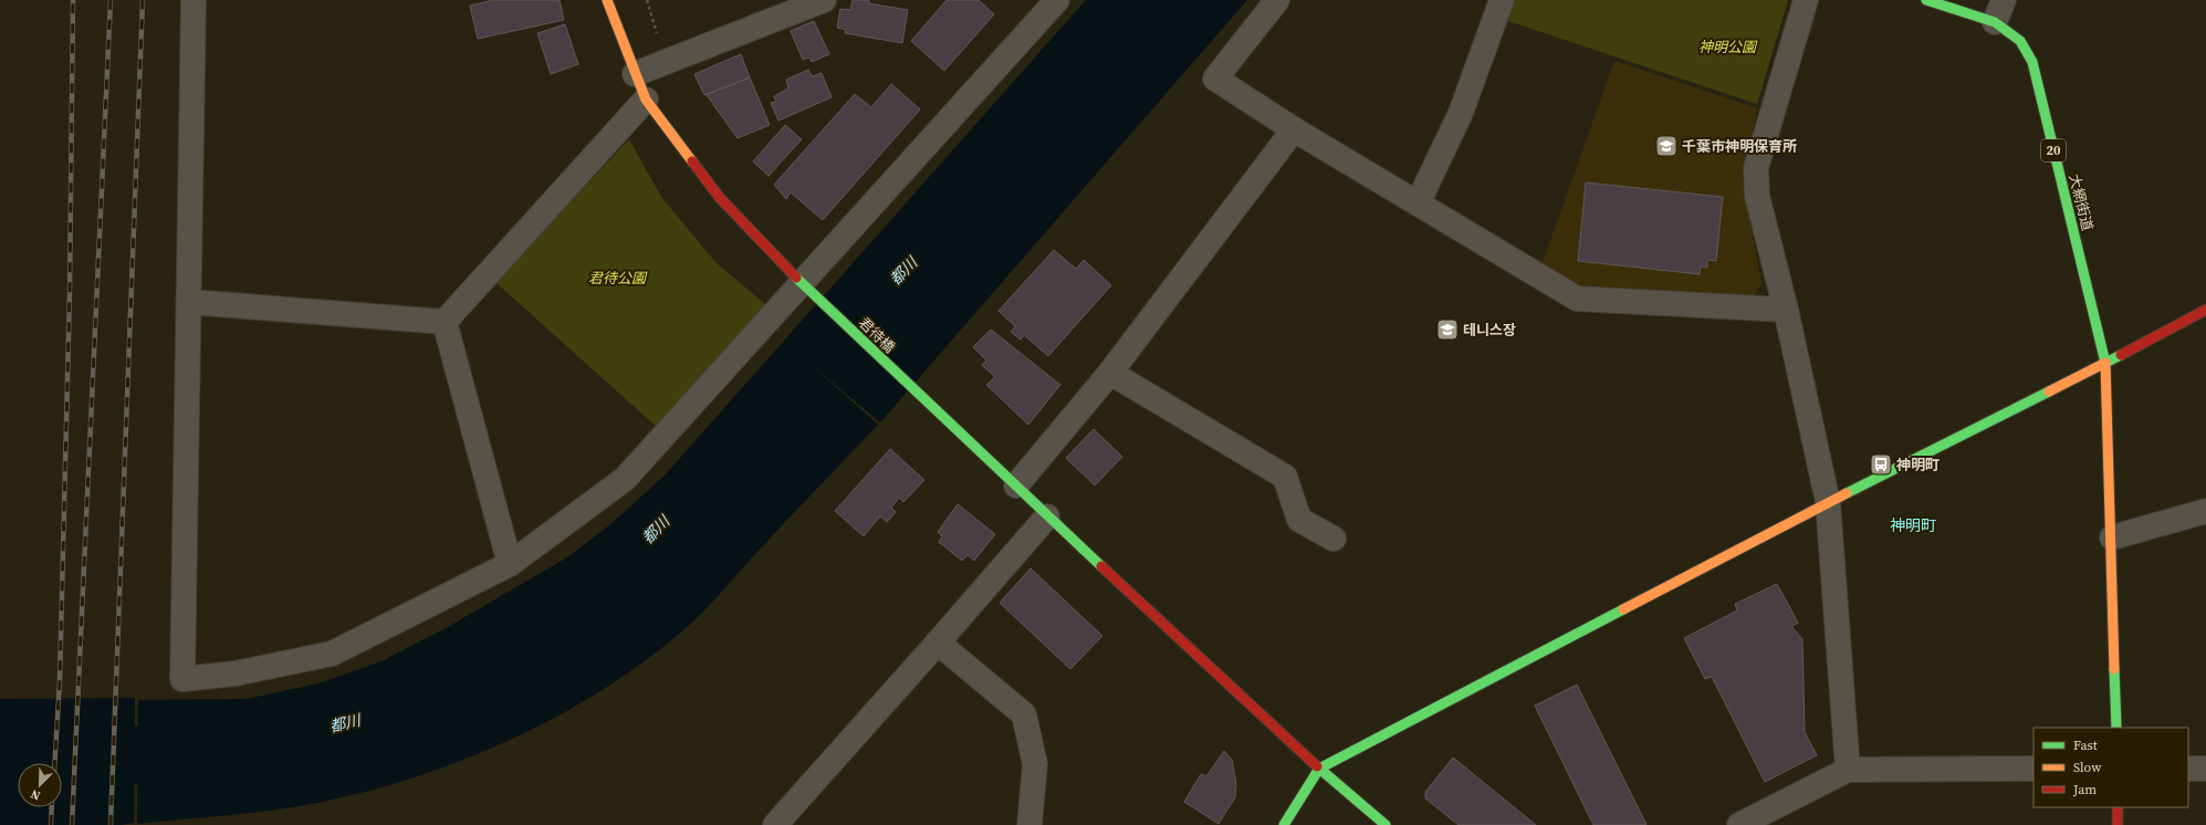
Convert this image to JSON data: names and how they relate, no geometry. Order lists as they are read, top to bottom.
{
  "streets": {
    "street": ["20", "大網街道", "君待橋"]
  },
  "districts": ["神明町"],
  "water": ["都川"],
  "parks": ["神明公園", "君待公園"],
  "places": {
    "school or university": ["千葉市神明保育所", "테니스장"],
    "bus stop": ["神明町"]
  },
  "legend": ["Fast", "Slow", "Jam"],
  "north": "bottom left"
}
